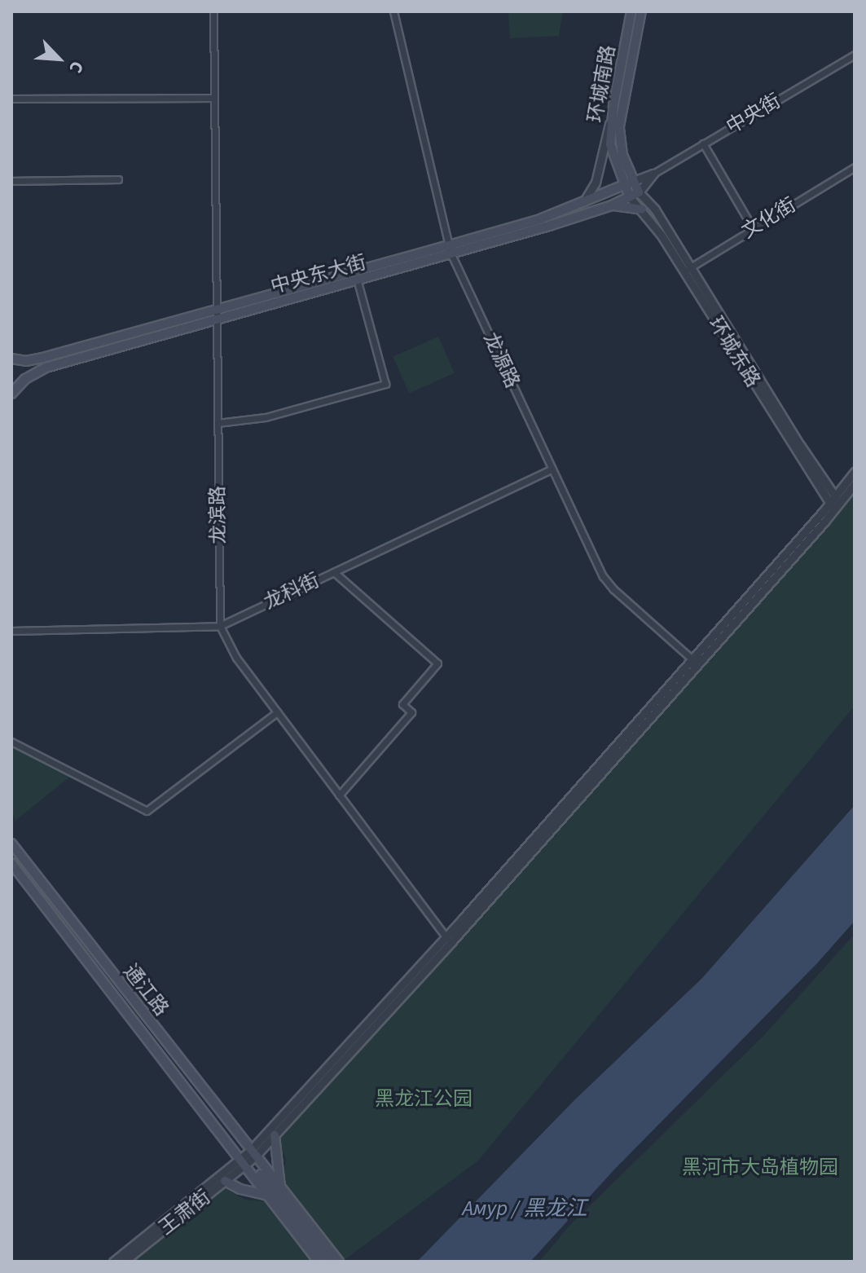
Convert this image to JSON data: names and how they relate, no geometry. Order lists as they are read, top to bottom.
{
  "streets": {
    "main road": ["环城南路", "中央东大街", "通江路"],
    "street": [
      "中央街",
      "文化街",
      "环城东路",
      "龙源路",
      "龙滨路",
      "龙科街",
      "王肃街"
    ]
  },
  "crossings": [
    ["环城南路", "中央东大街"],
    ["环城南路", "环城东路"],
    ["文化街", "环城东路"],
    ["中央东大街", "环城东路"],
    ["中央东大街", "龙源路"],
    ["中央东大街", "龙滨路"],
    ["龙源路", "龙科街"],
    ["龙滨路", "龙科街"],
    ["通江路", "王肃街"]
  ],
  "water": ["Амур / 黑龙江"],
  "parks": ["黑龙江公园", "黑河市大岛植物园"],
  "north": "bottom right"
}
